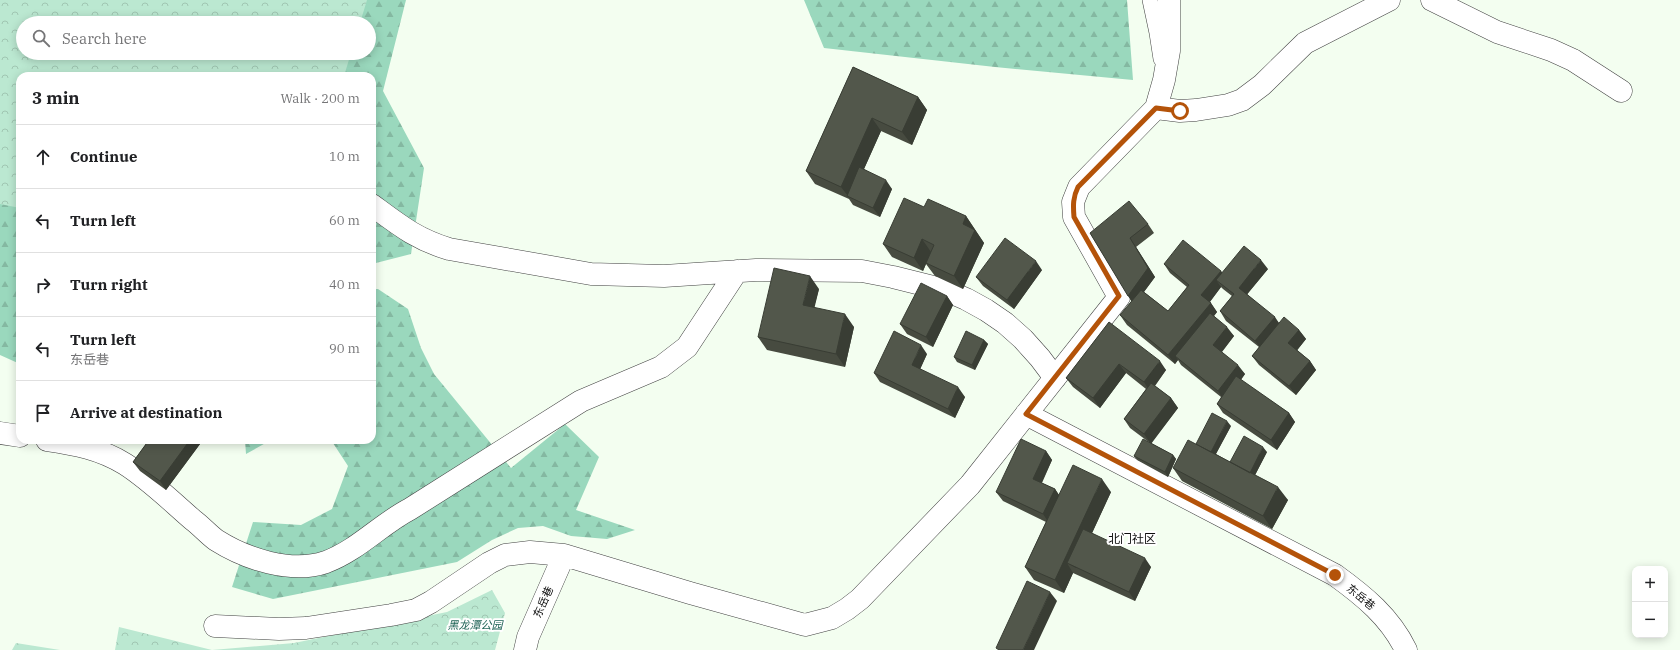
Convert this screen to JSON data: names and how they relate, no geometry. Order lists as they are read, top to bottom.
{
  "streets": {
    "street": ["东岳巷"]
  },
  "districts": ["北门社区"],
  "parks": ["黑龙潭公园"],
  "page": {
    "search": "Search here",
    "heading": ["3 min", "Walk · 200 m"],
    "list": [
      ["Continue", "10 m"],
      ["Turn left", "60 m"],
      ["Turn right", "40 m"],
      ["Turn left", "东岳巷", "90 m"],
      "Arrive at destination"
    ],
    "map_buttons": ["+", "−"]
  }
}
